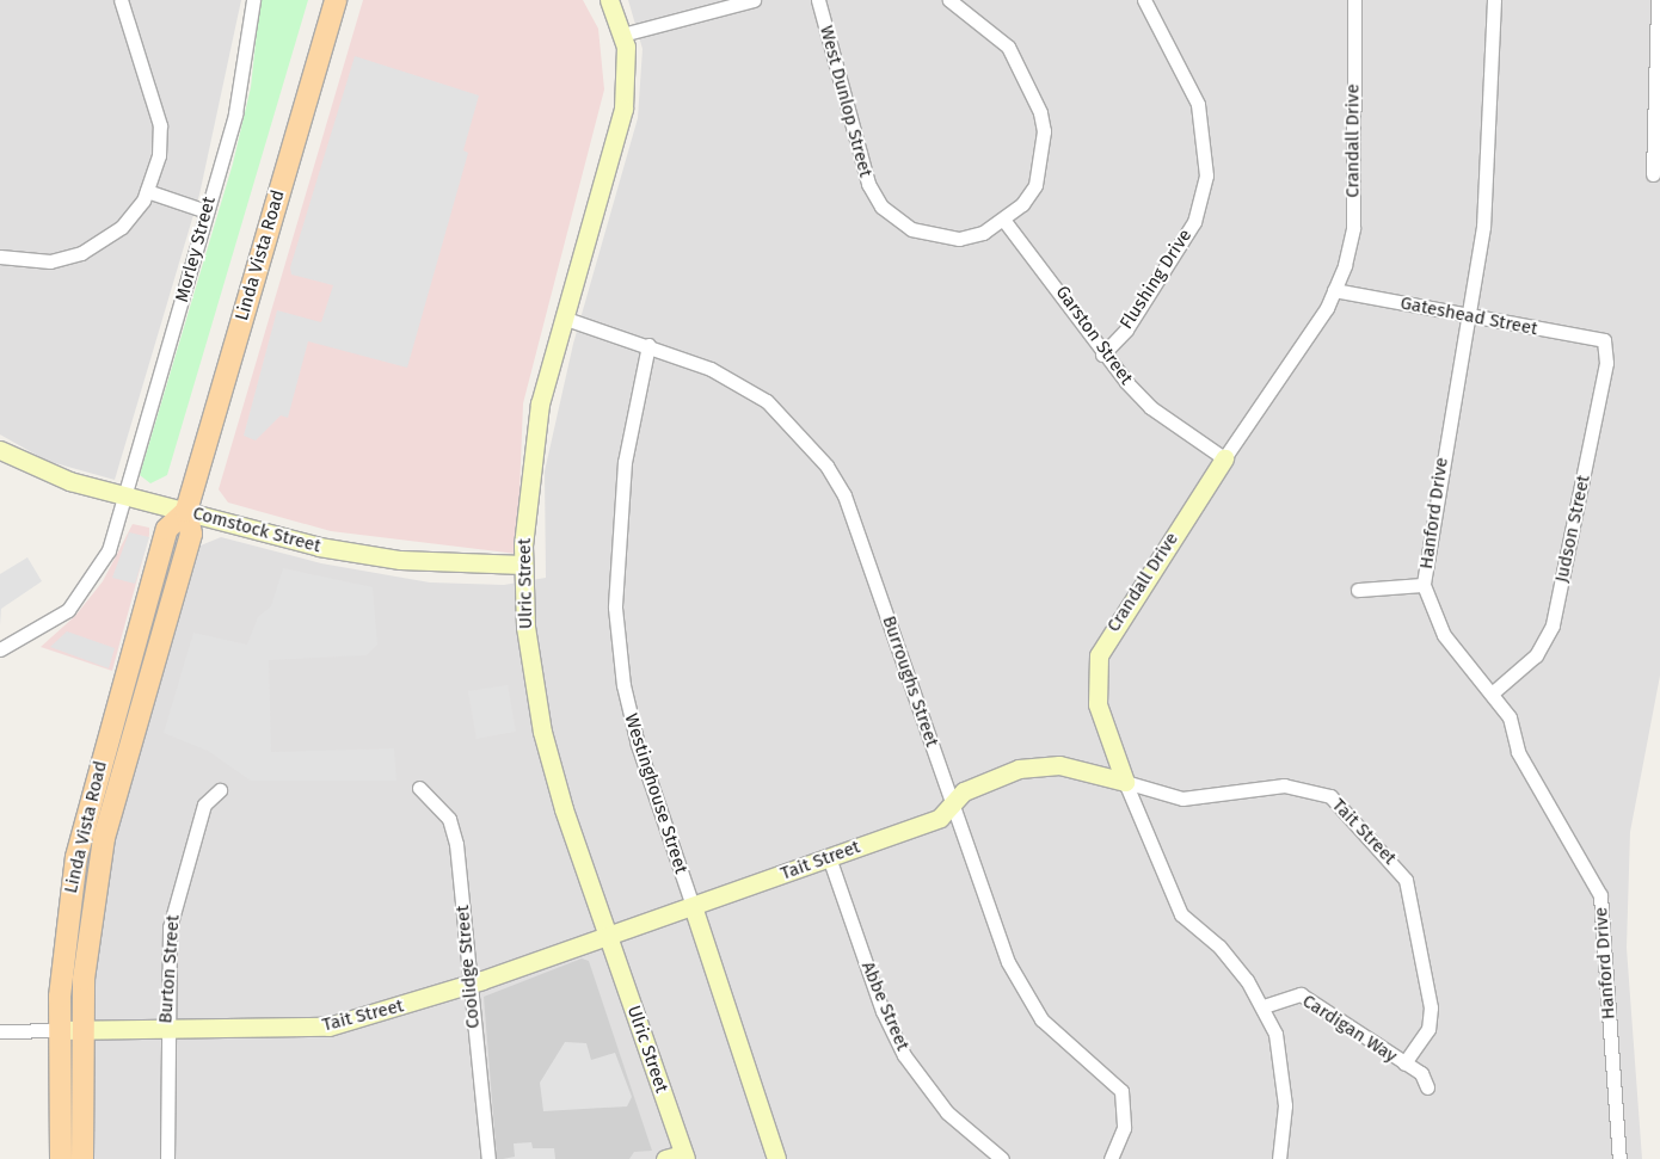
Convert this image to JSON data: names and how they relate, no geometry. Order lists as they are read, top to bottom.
{
  "streets": {
    "main road": ["Linda Vista Road"],
    "street": [
      "West Dunlop Street",
      "Crandall Drive",
      "Morley Street",
      "Flushing Drive",
      "Gateshead Street",
      "Garston Street",
      "Hanford Drive",
      "Judson Street",
      "Comstock Street",
      "Ulric Street",
      "Burroughs Street",
      "Westinghouse Street",
      "Tait Street",
      "Coolidge Street",
      "Burton Street",
      "Abbe Street",
      "Cardigan Way"
    ]
  },
  "crossings": [
    ["West Dunlop Street", "Garston Street"],
    ["Crandall Drive", "Gateshead Street"],
    ["Crandall Drive", "Garston Street"],
    ["Crandall Drive", "Tait Street"],
    ["Crandall Drive", "Cardigan Way"],
    ["Morley Street", "Comstock Street"],
    ["Linda Vista Road", "Comstock Street"],
    ["Linda Vista Road", "Tait Street"],
    ["Flushing Drive", "Garston Street"],
    ["Gateshead Street", "Hanford Drive"],
    ["Gateshead Street", "Judson Street"],
    ["Hanford Drive", "Judson Street"],
    ["Comstock Street", "Ulric Street"],
    ["Ulric Street", "Burroughs Street"],
    ["Ulric Street", "Tait Street"],
    ["Burroughs Street", "Westinghouse Street"],
    ["Burroughs Street", "Tait Street"],
    ["Westinghouse Street", "Tait Street"],
    ["Tait Street", "Coolidge Street"],
    ["Tait Street", "Burton Street"],
    ["Tait Street", "Abbe Street"],
    ["Tait Street", "Cardigan Way"]
  ]
}
